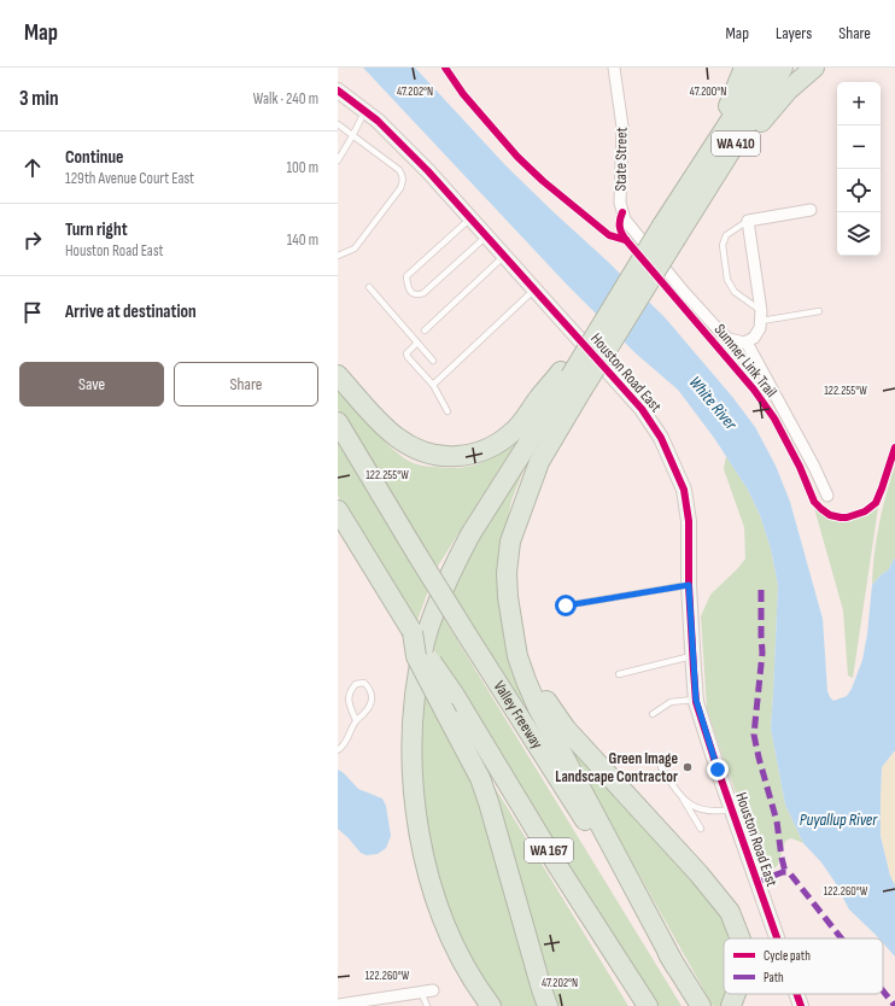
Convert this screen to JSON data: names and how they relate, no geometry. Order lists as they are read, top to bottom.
{
  "streets": {
    "highway": ["WA 410", "Valley Freeway", "WA 167"],
    "street": ["State Street", "Houston Road East"],
    "cycle path": ["Sumner Link Trail"]
  },
  "water": ["White River", "Puyallup River"],
  "places": ["Green Image Landscape Contractor"],
  "legend": ["Cycle path", "Path"],
  "page": {
    "header": "Map",
    "nav": ["Map", "Layers", "Share"],
    "heading": ["3 min", "Walk · 240 m"],
    "map_buttons": ["+", "−"],
    "list": [
      ["Continue", "129th Avenue Court East", "100 m"],
      ["Turn right", "Houston Road East", "140 m"],
      "Arrive at destination"
    ],
    "buttons": ["Save", "Share"]
  },
  "coordinates": [
    "47.202°N",
    "47.200°N",
    "122.255°W",
    "122.260°W"
  ]
}
